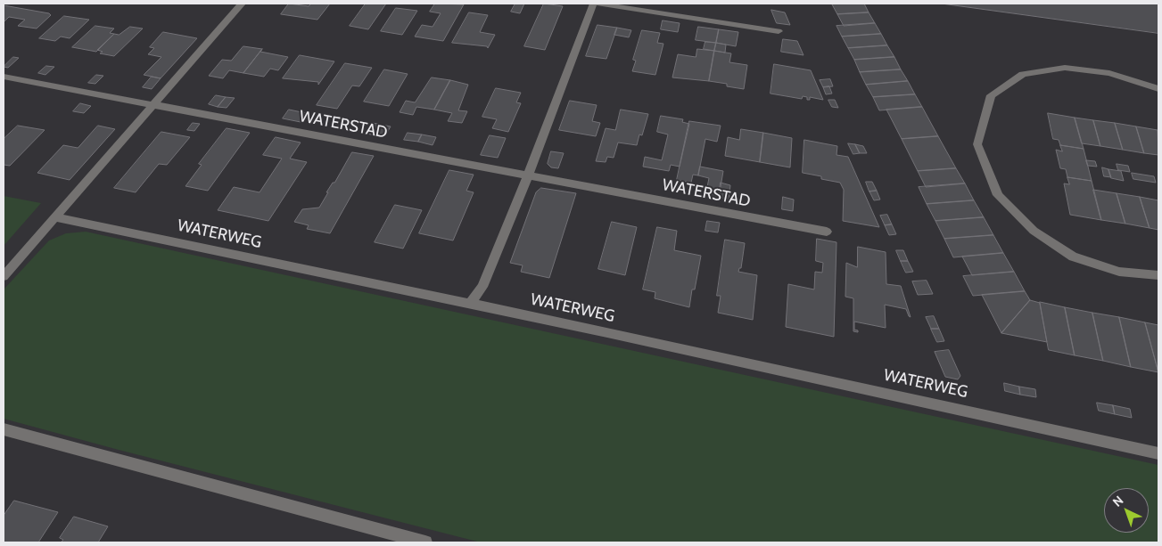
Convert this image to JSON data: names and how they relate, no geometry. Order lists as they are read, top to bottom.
{
  "streets": {
    "street": ["WATERSTAD", "WATERWEG"]
  },
  "north": "top left"
}
